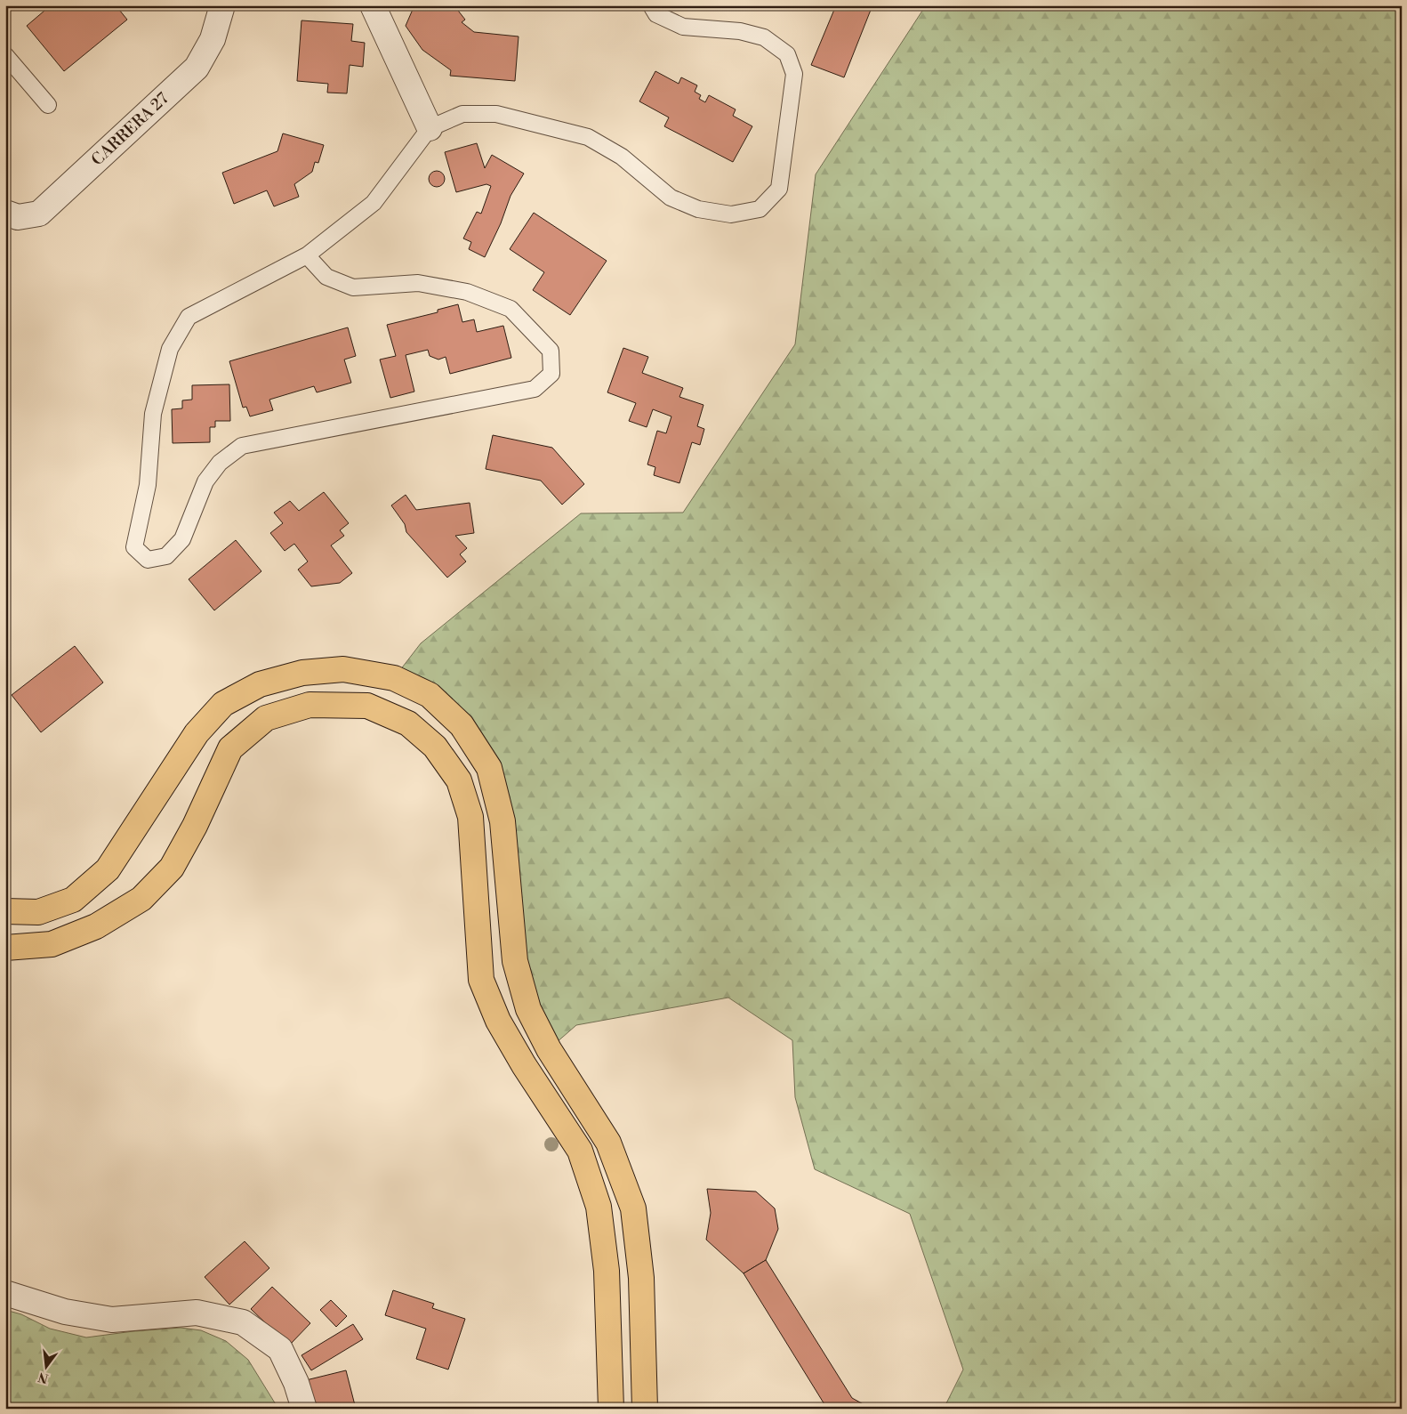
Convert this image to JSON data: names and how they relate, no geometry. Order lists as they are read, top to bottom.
{
  "streets": {
    "street": ["CARRERA 27"]
  },
  "north": "bottom"
}
